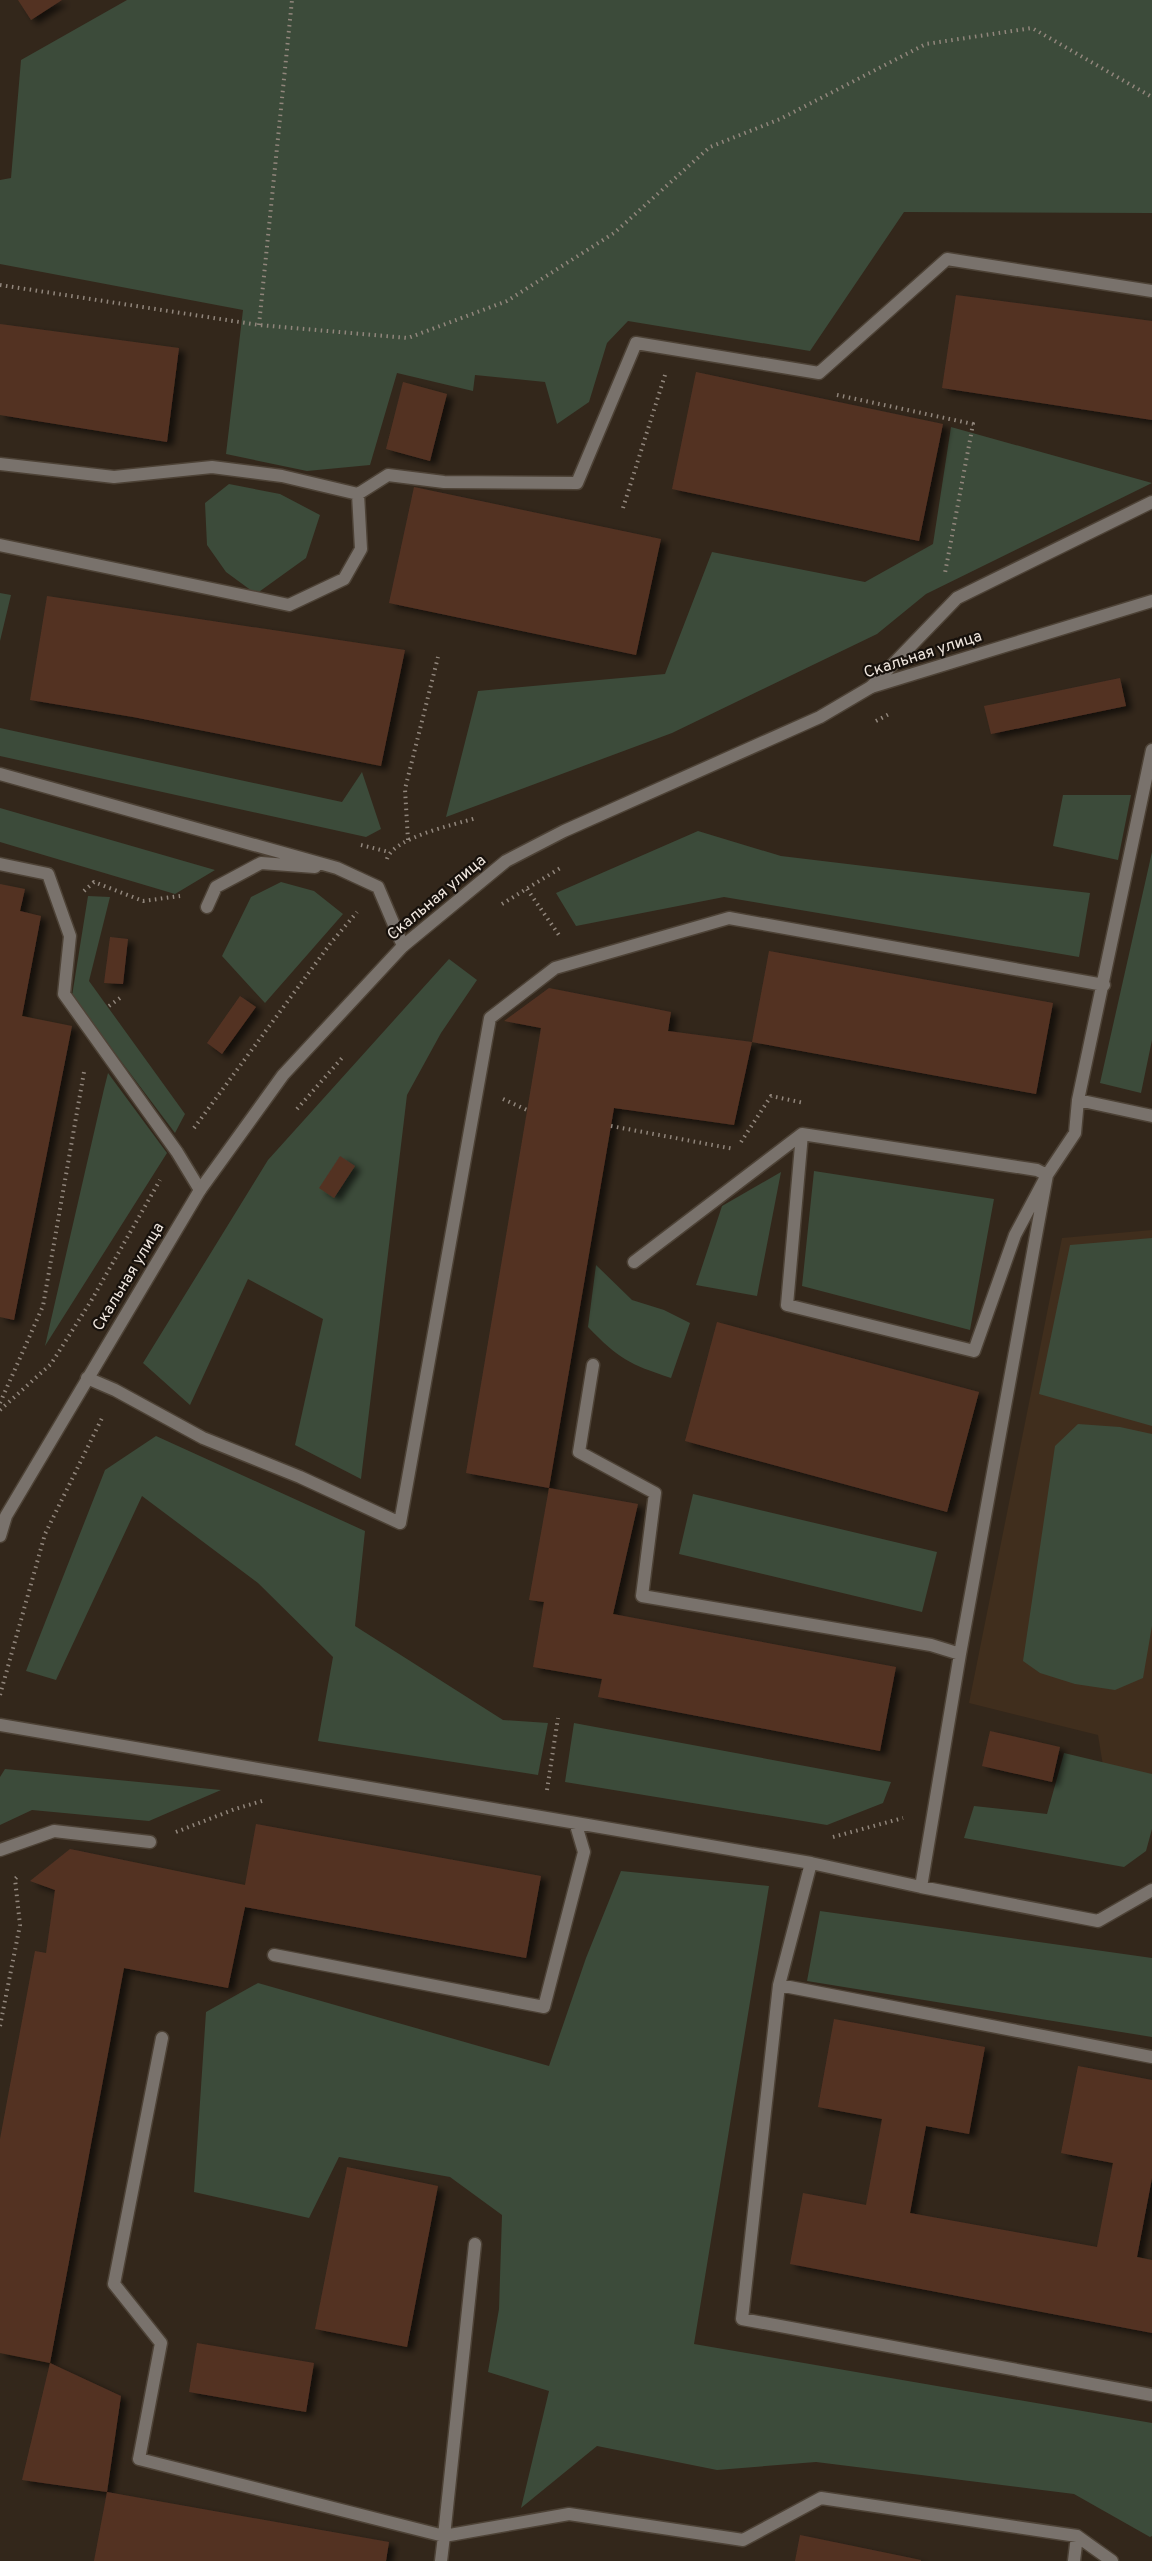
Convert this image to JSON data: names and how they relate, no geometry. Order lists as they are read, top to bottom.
{
  "streets": {
    "street": ["Скальная улица"]
  }
}
